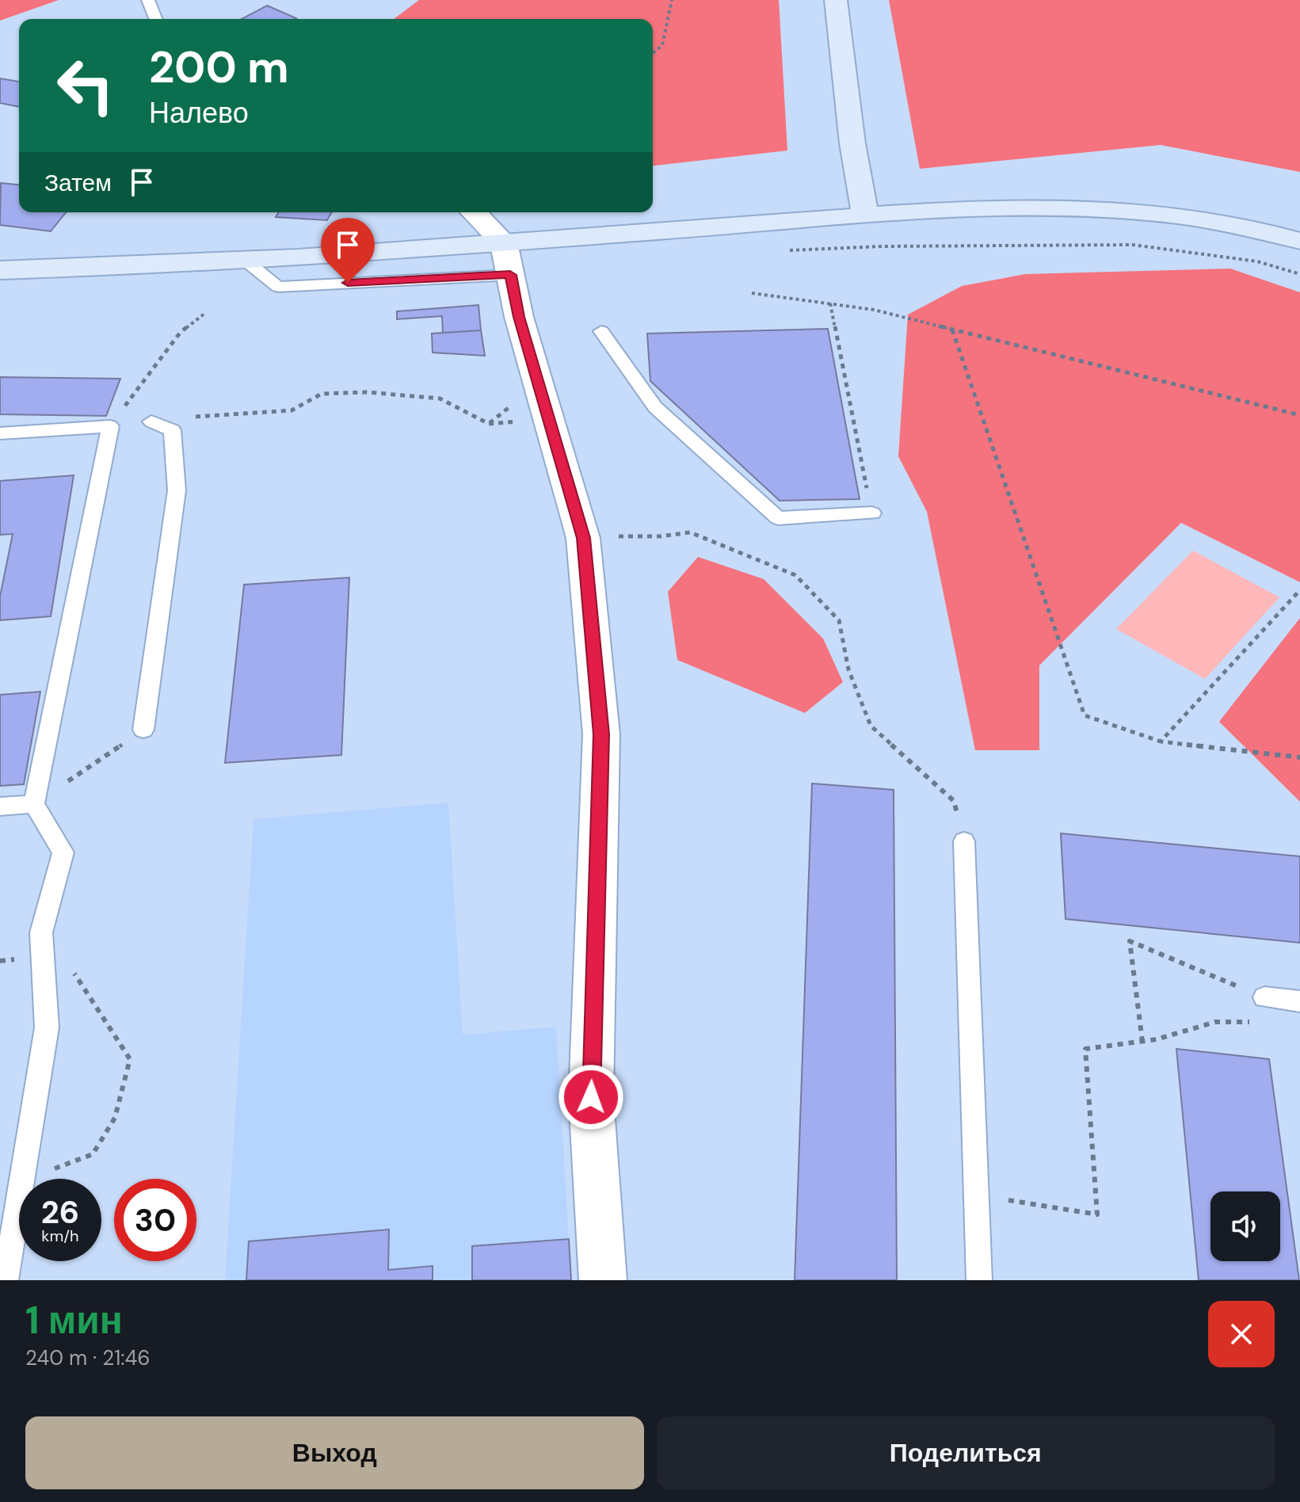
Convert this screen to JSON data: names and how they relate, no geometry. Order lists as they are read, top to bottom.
{
  "page": {
    "turn": ["200 m", "Налево"],
    "then": "Затем",
    "speed": "26 km/h",
    "limit": "30",
    "heading": ["1 мин", "240 m · 21:46"],
    "buttons": ["Выход", "Поделиться"]
  }
}
